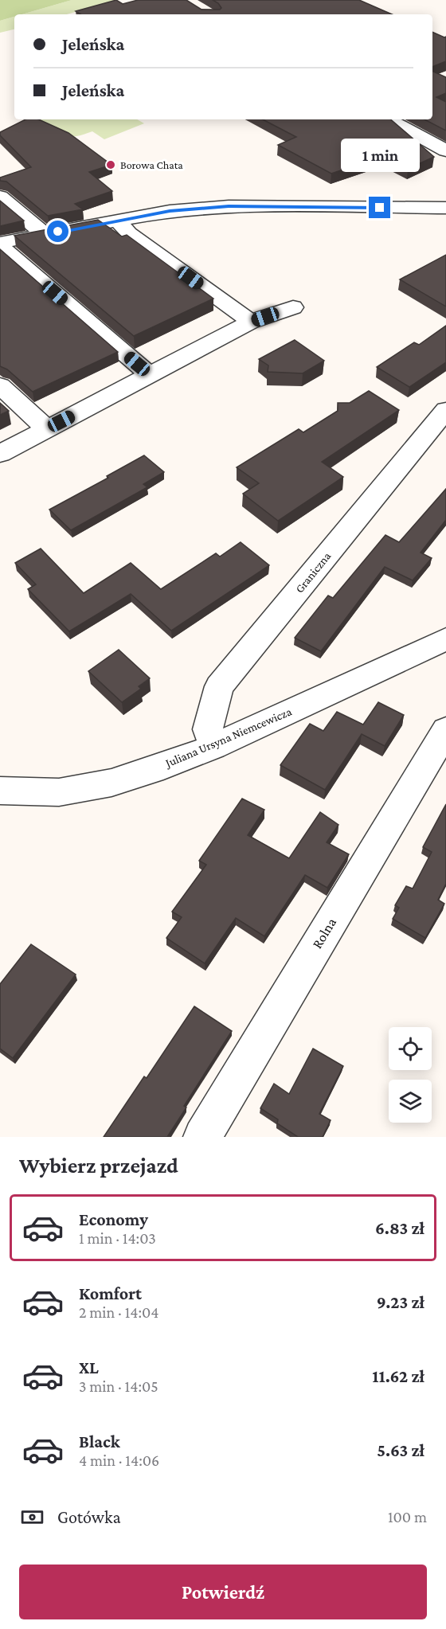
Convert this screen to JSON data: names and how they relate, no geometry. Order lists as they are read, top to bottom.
{
  "streets": {
    "street": ["Graniczna", "Juliana Ursyna Niemcewicza", "Rolna"]
  },
  "crossings": [
    ["Graniczna", "Juliana Ursyna Niemcewicza"]
  ],
  "places": ["Borowa Chata"],
  "page": {
    "banner": ["Jeleńska", "Jeleńska"],
    "bubble": "1 min",
    "heading": "Wybierz przejazd",
    "list": [
      {
        "name": "Economy",
        "note": "1 min · 14:03",
        "value": "6.83 zł"
      },
      {
        "name": "Komfort",
        "note": "2 min · 14:04",
        "value": "9.23 zł"
      },
      {
        "name": "XL",
        "note": "3 min · 14:05",
        "value": "11.62 zł"
      },
      {
        "name": "Black",
        "note": "4 min · 14:06",
        "value": "5.63 zł"
      }
    ],
    "pay": ["Gotówka", "100 m"],
    "buttons": "Potwierdź"
  }
}
